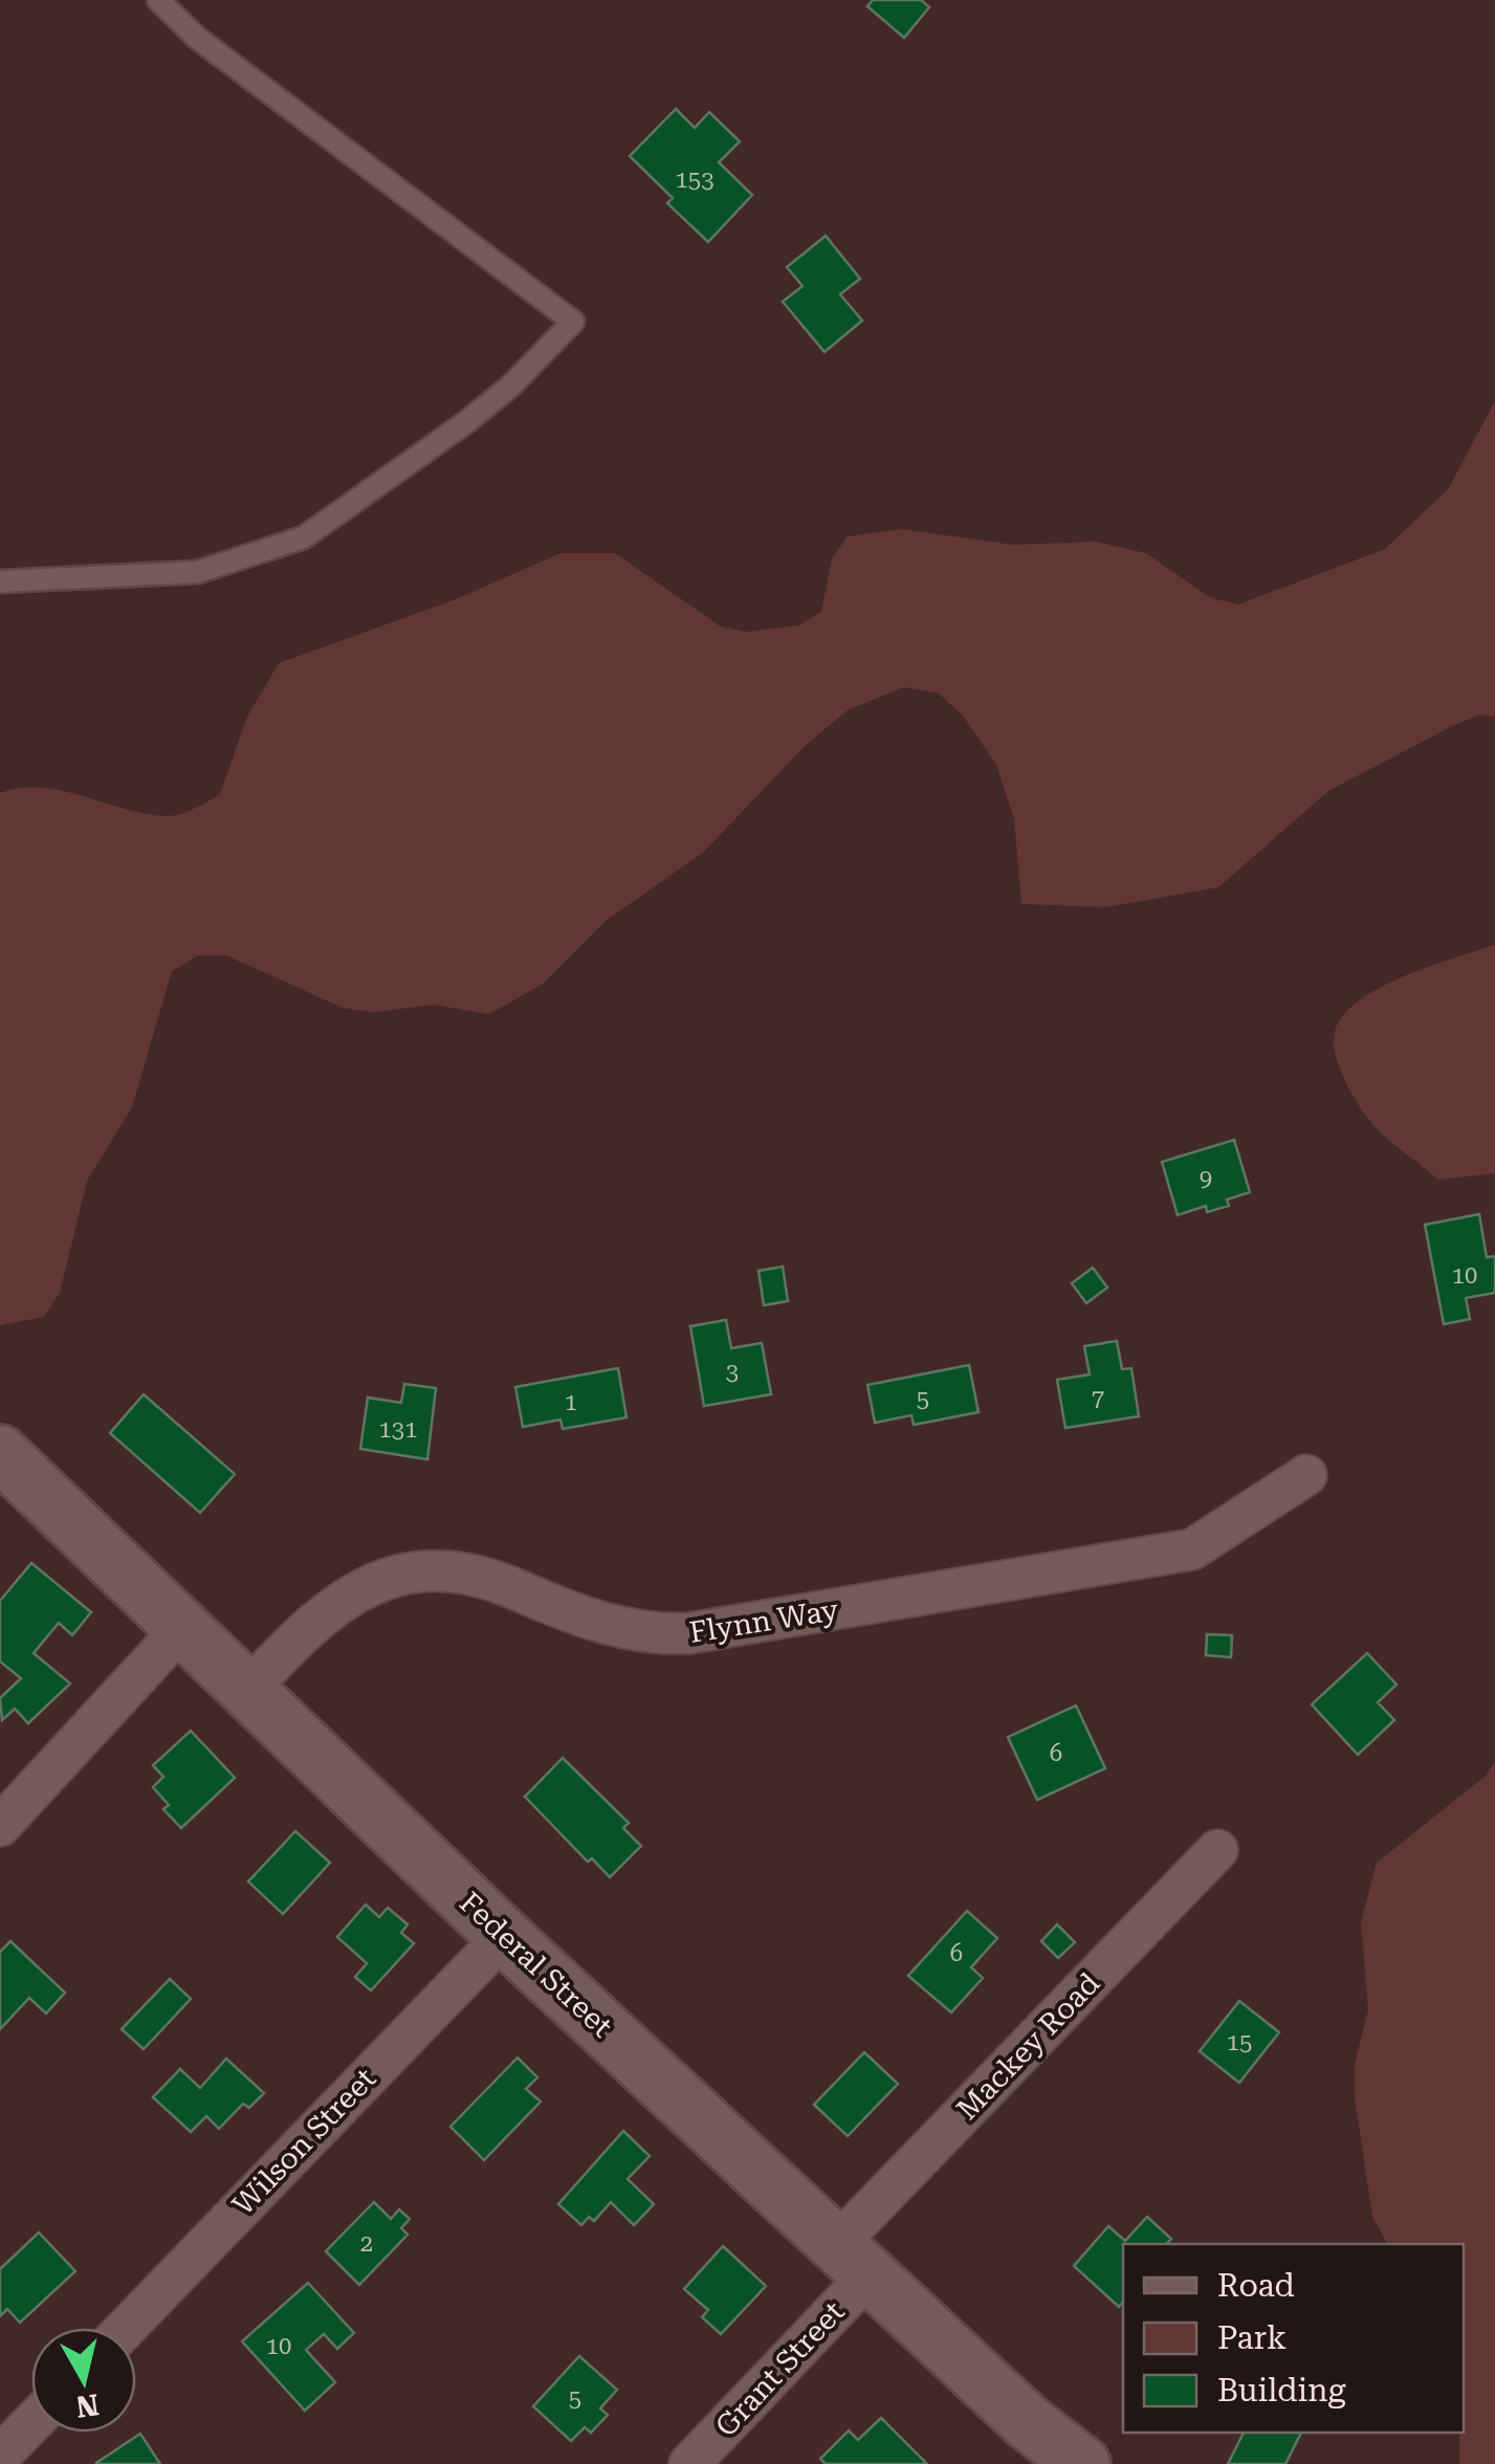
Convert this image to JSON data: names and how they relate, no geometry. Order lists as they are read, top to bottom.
{
  "streets": {
    "street": [
      "Flynn Way",
      "Federal Street",
      "Mackey Road",
      "Wilson Street",
      "Grant Street"
    ]
  },
  "crossings": [
    ["Flynn Way", "Federal Street"],
    ["Federal Street", "Mackey Road"],
    ["Federal Street", "Wilson Street"],
    ["Federal Street", "Grant Street"],
    ["Mackey Road", "Grant Street"]
  ],
  "house_numbers": [
    "153",
    "9",
    "10",
    "3",
    "7",
    "5",
    "1",
    "131",
    "6",
    "6",
    "15",
    "2",
    "10",
    "5"
  ],
  "legend": ["Road", "Park", "Building"],
  "north": "bottom"
}
